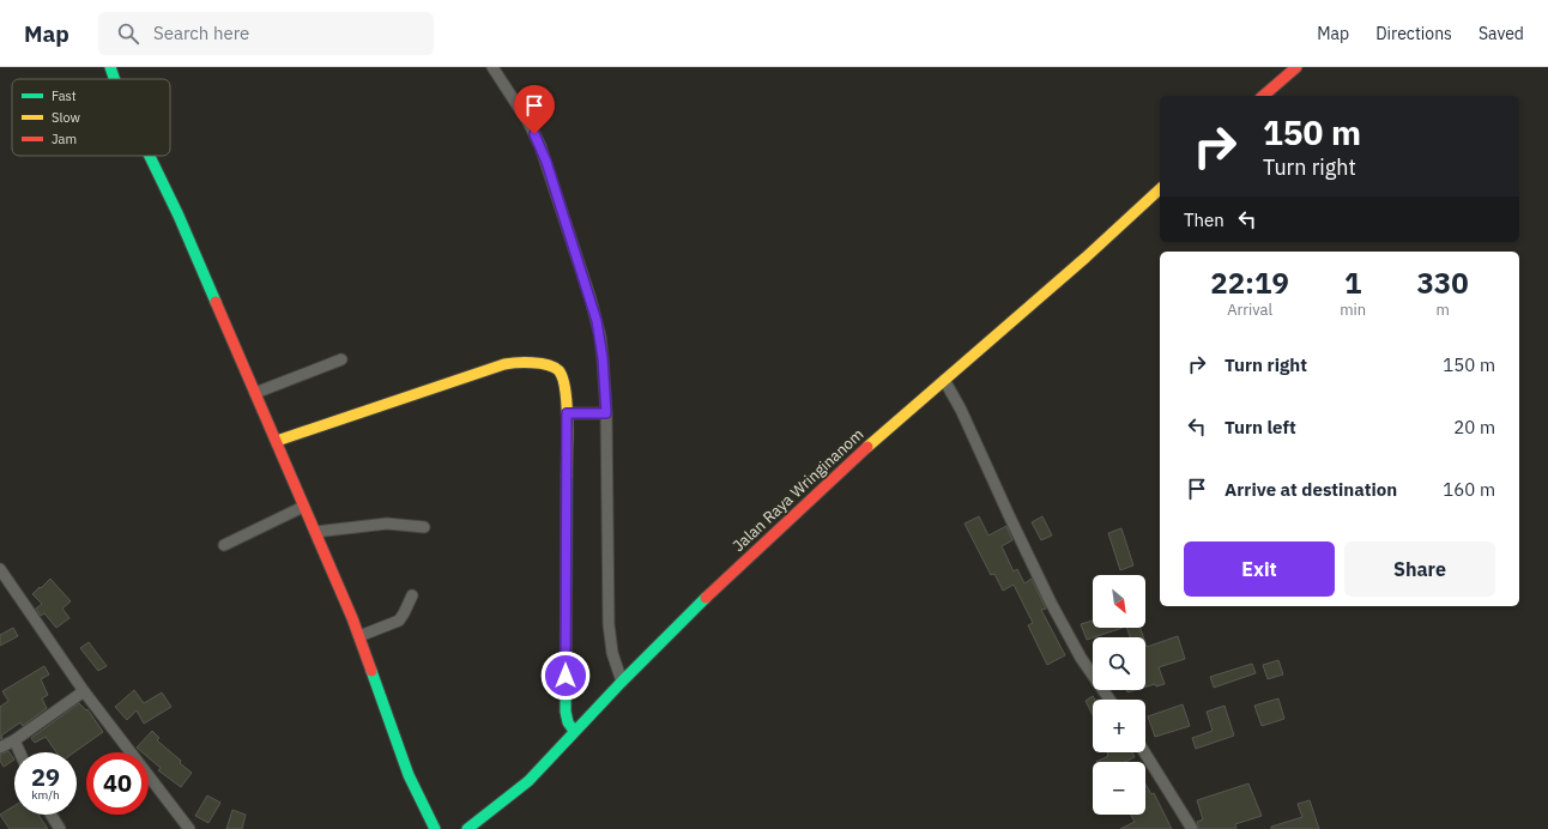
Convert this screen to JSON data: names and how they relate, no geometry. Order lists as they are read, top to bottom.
{
  "streets": {
    "street": ["Jalan Raya Wringinanom"]
  },
  "legend": ["Fast", "Slow", "Jam"],
  "north": "bottom right",
  "page": {
    "header": "Map",
    "search": "Search here",
    "nav": ["Map", "Directions", "Saved"],
    "turn": ["150 m", "Turn right"],
    "then": "Then",
    "eta": [
      "22:19",
      "Arrival",
      "1",
      "min",
      "330",
      "m"
    ],
    "list": [
      {
        "name": "Turn right",
        "value": "150 m"
      },
      {
        "name": "Turn left",
        "value": "20 m"
      },
      {
        "name": "Arrive at destination",
        "value": "160 m"
      }
    ],
    "buttons": ["Exit", "Share"],
    "map_buttons": ["+", "−"],
    "speed": "29 km/h",
    "limit": "40"
  }
}
